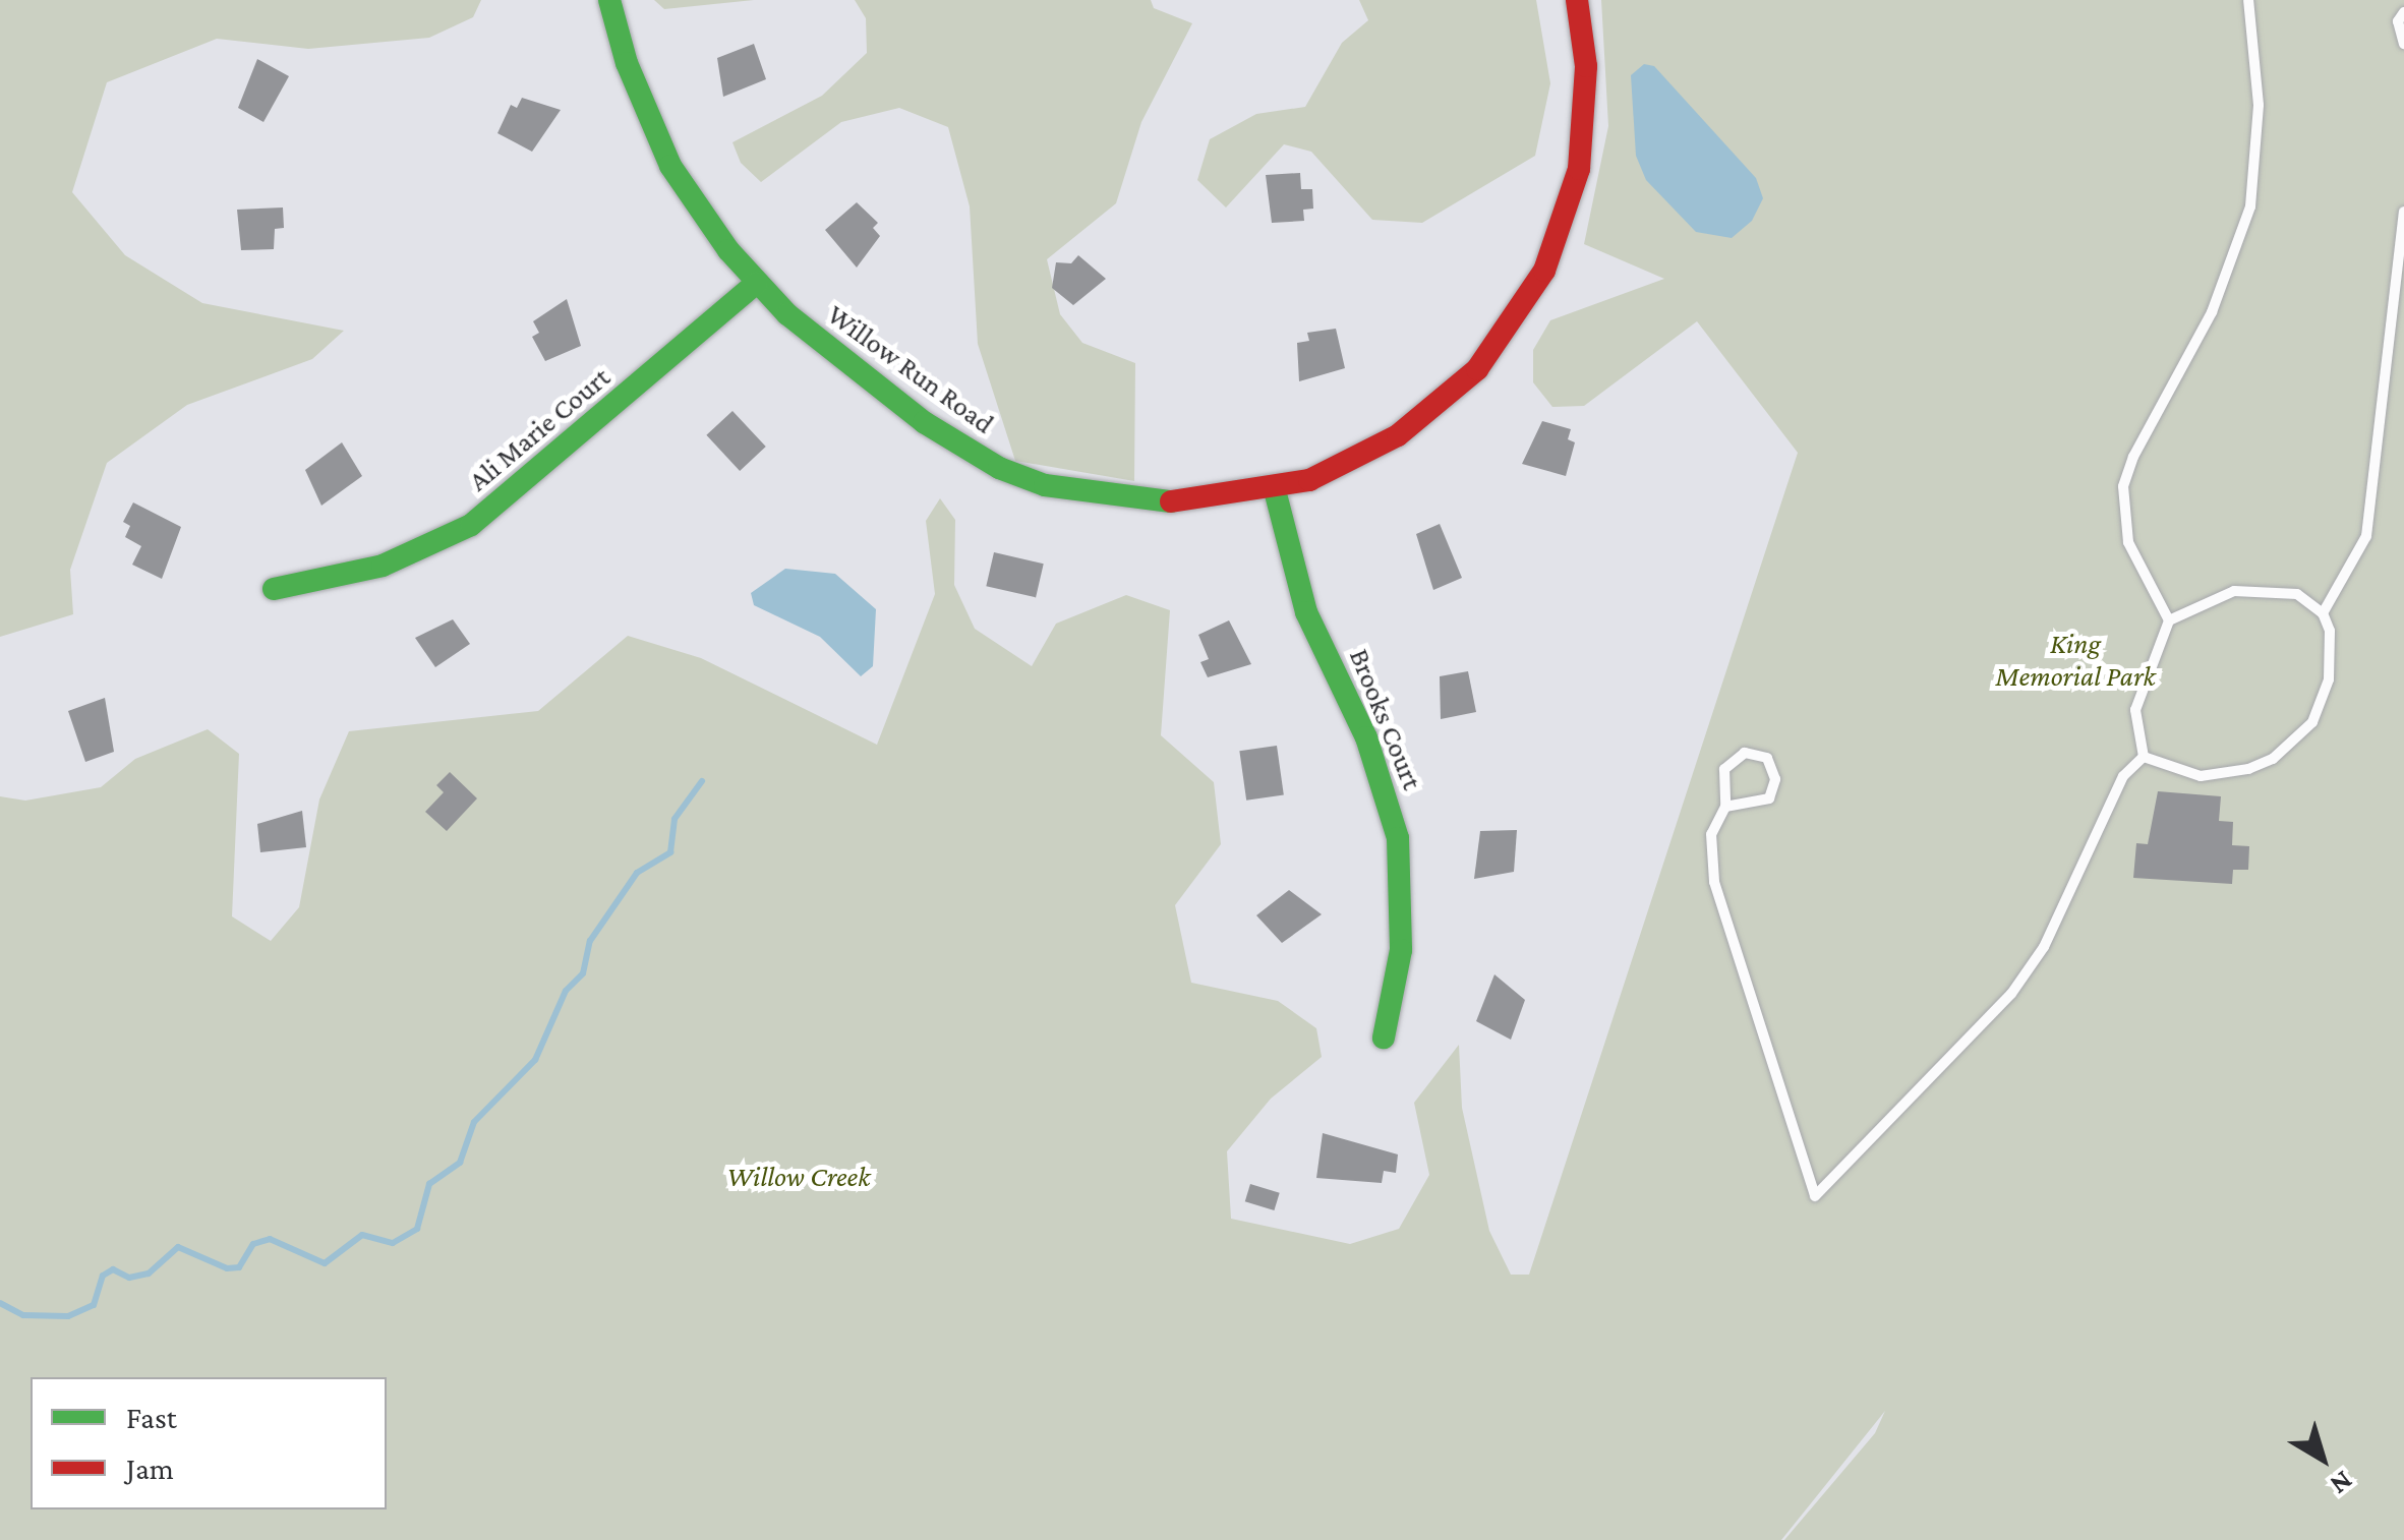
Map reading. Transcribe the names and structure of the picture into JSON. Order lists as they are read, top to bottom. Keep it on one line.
{"streets":{"street":["Willow Run Road","Ali Marie Court","Brooks Court"]},"crossings":[["Willow Run Road","Ali Marie Court"],["Willow Run Road","Brooks Court"]],"parks":["King Memorial Park","Willow Creek"],"legend":["Fast","Jam"],"north":"bottom right"}
